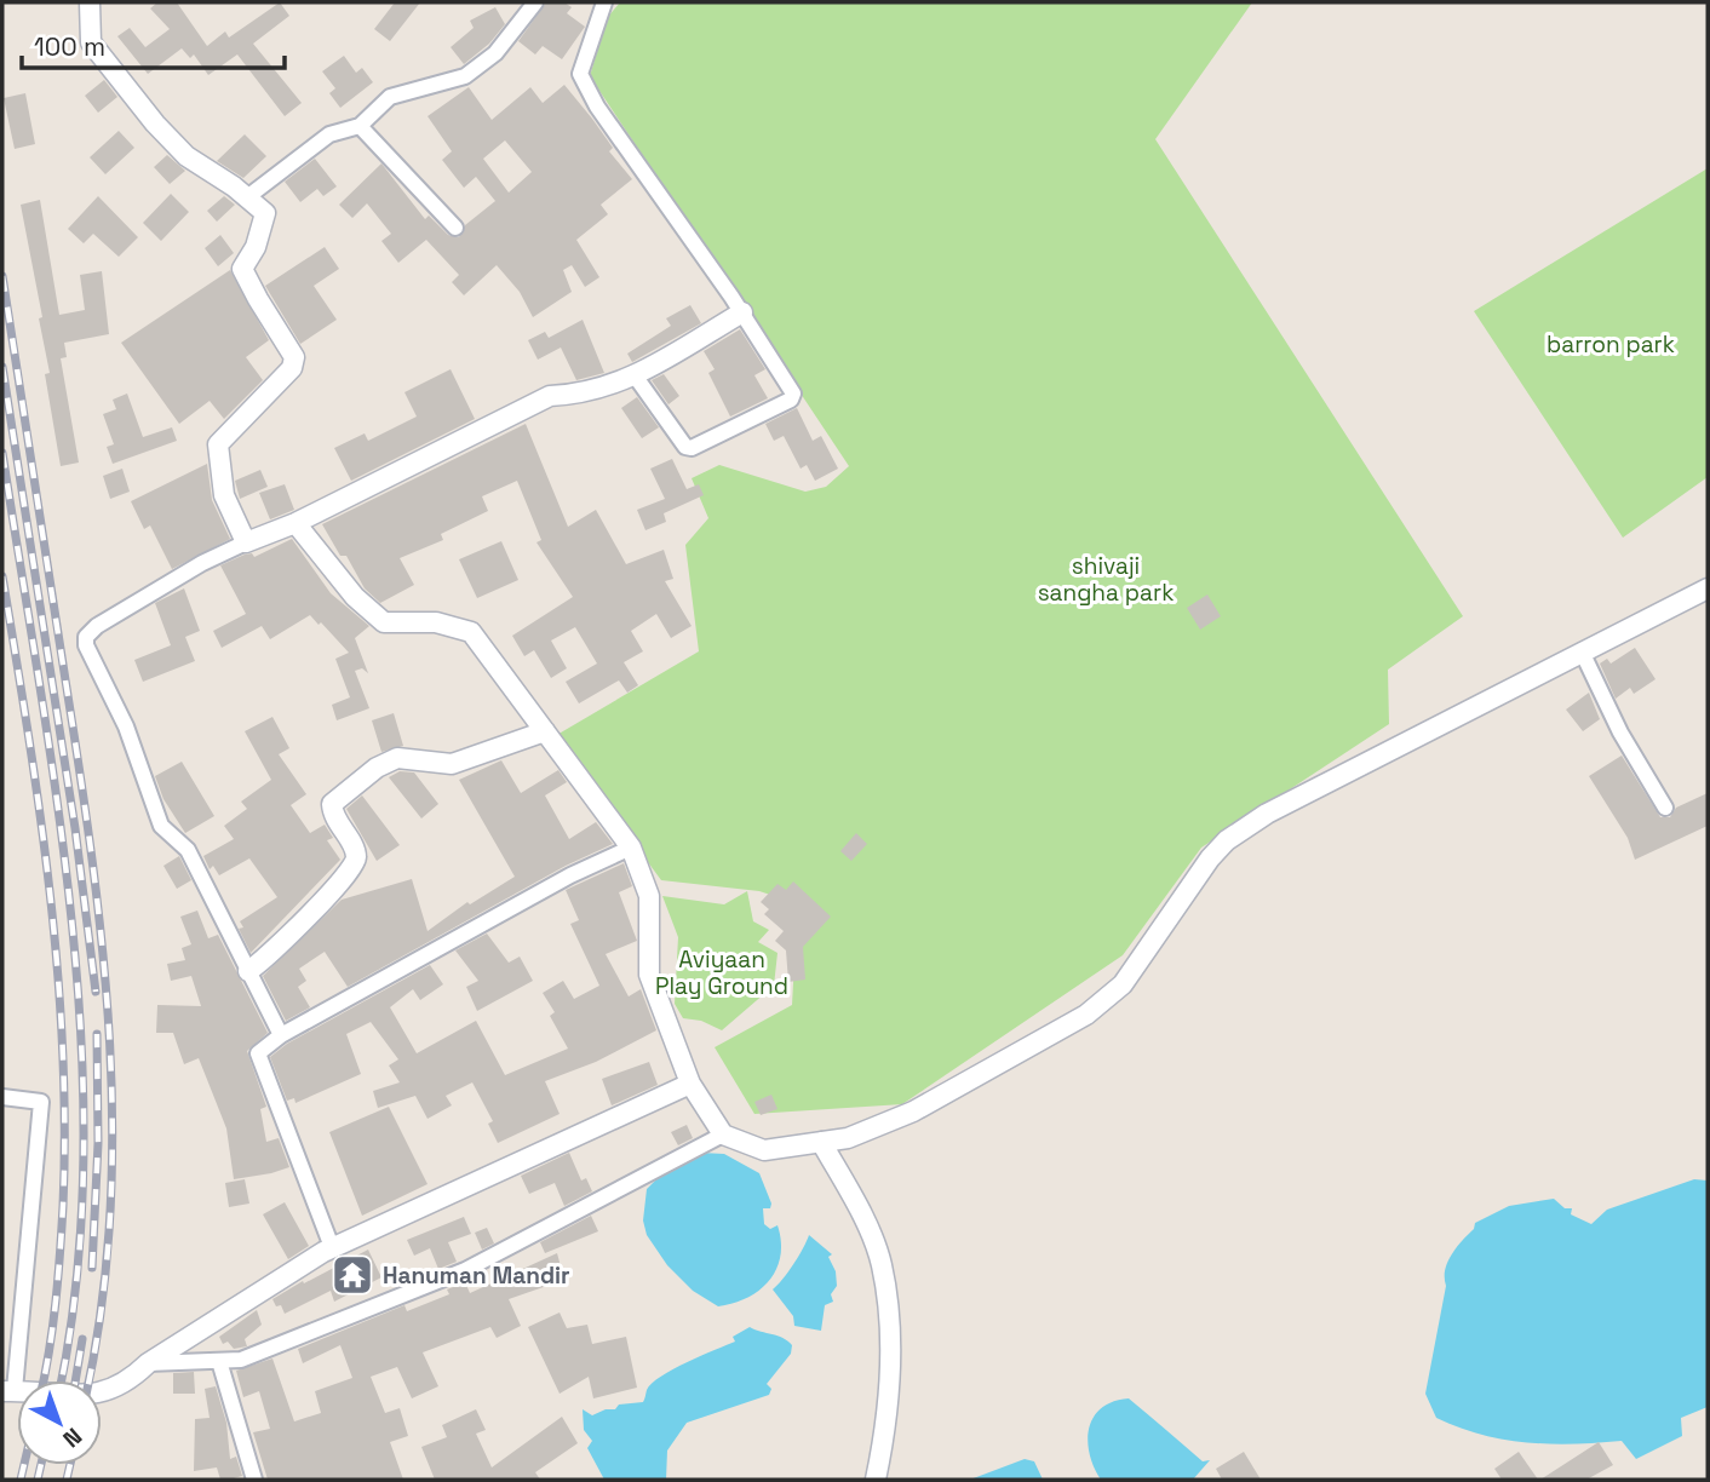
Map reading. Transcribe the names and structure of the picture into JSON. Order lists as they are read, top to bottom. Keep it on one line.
{"parks":["barron park","shivaji sangha park","Aviyaan Play Ground"],"places":{"temple":["Hanuman Mandir"]},"scale_bar":"100 m","north":"bottom right"}
